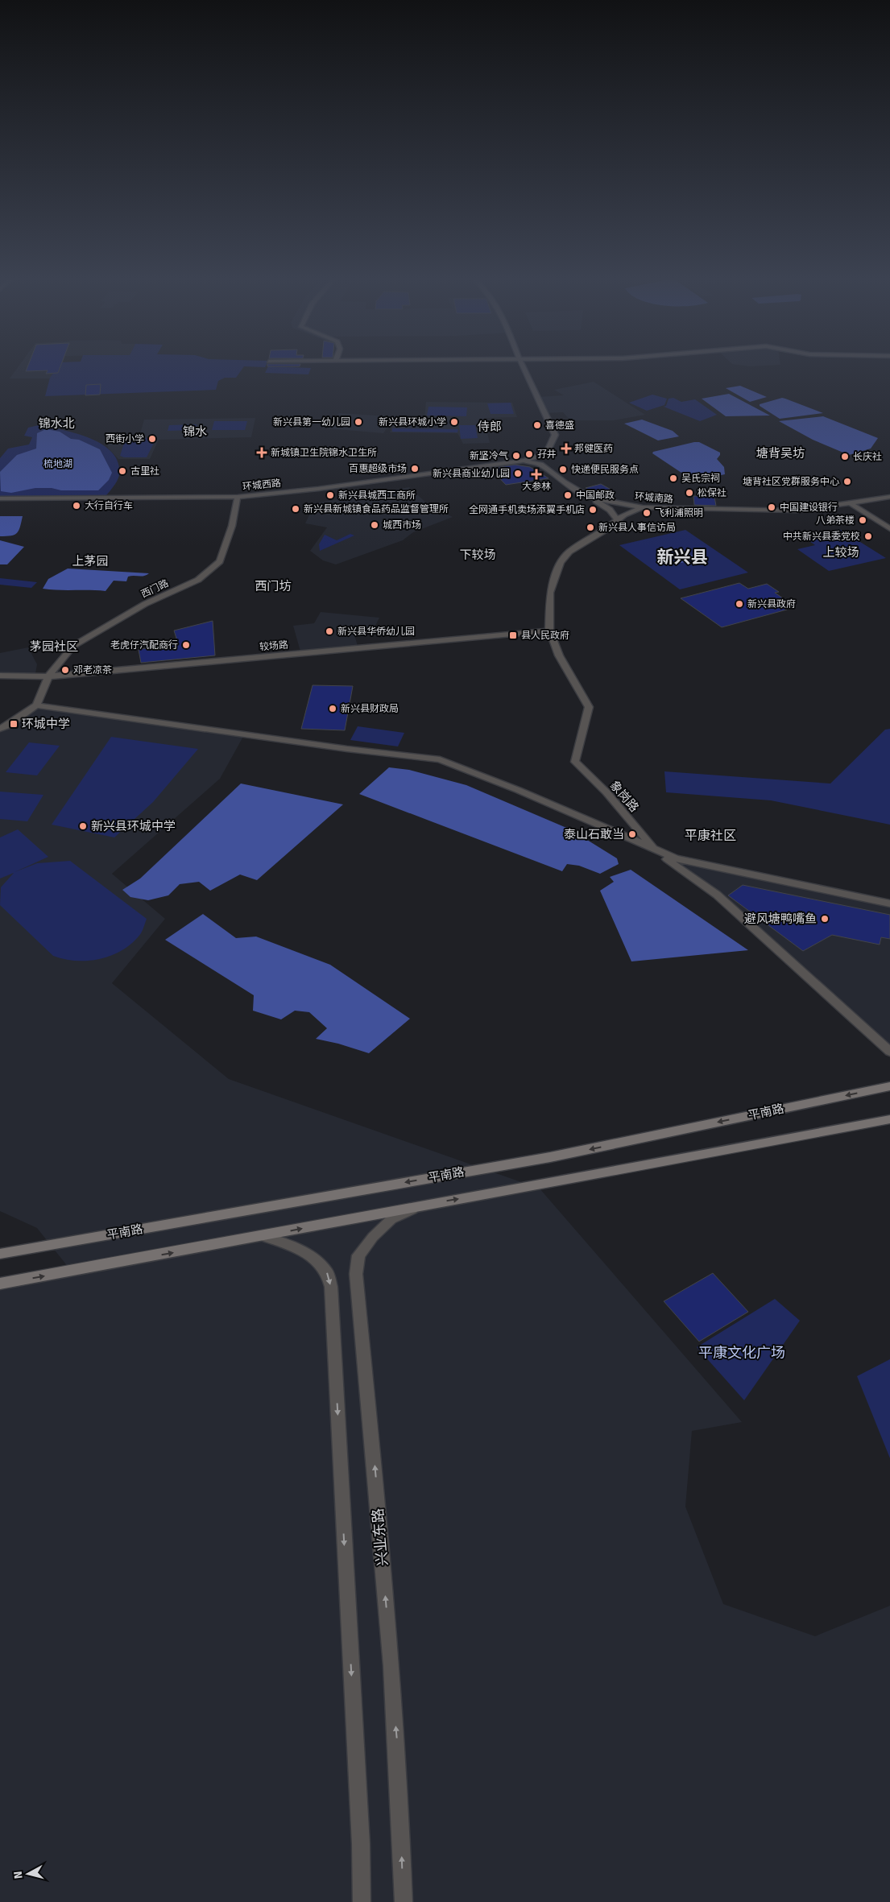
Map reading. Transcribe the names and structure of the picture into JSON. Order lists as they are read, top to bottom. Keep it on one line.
{"streets":{"main road":["平南路"],"street":["环城西路","环城南路","西门路","较场路","象岗路","兴业东路"]},"crossings":[["环城西路","环城南路"],["环城西路","西门路"],["环城南路","象岗路"],["西门路","较场路"],["较场路","象岗路"]],"districts":["锦水北","侍郎","锦水","塘背吴坊","上较场","下较场","新兴县","上茅园","西门坊","茅园社区","平康社区"],"parks":["梳地湖","平康文化广场"],"places":{"other":["新兴县第一幼儿园","新兴县环城小学","喜德盛","西街小学","孖井","新坚冷气","长庆社","百惠超级市场","快递便民服务点","古里社","新兴县商业幼儿园","吴氏宗祠","塘背社区党群服务中心","松保社","新兴县城西工商所","中国邮政","大行自行车","中国建设银行","新兴县新城镇食品药品监督管理所","全网通手机卖场添翼手机店","飞利浦照明","八弟茶楼","城西市场","新兴县人事信访局","中共新兴县委党校","新兴县政府","新兴县华侨幼儿园","老虎仔汽配商行","邓老凉茶","新兴县财政局","新兴县环城中学","泰山石敢当","避风塘鸭嘴鱼"],"health":["邦健医药","新城镇卫生院锦水卫生所","大参林"],"transit":["县人民政府","环城中学"]},"north":"left"}
